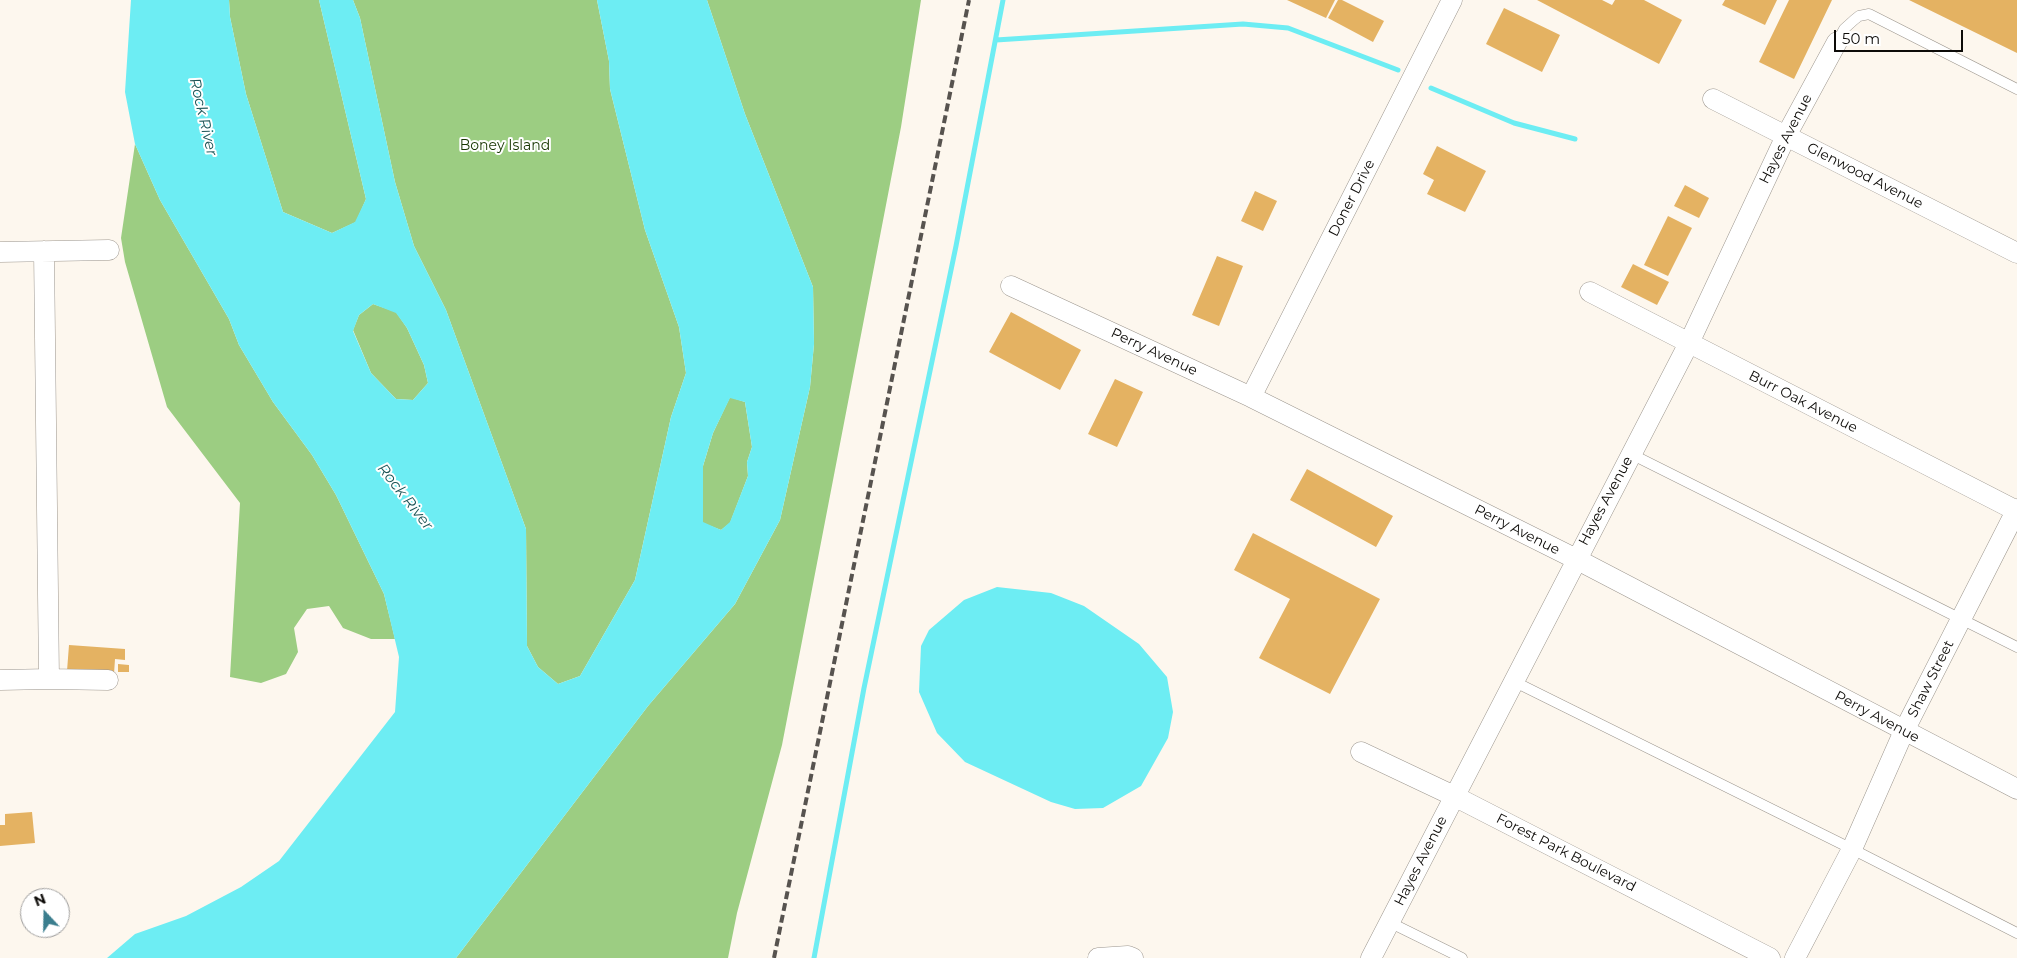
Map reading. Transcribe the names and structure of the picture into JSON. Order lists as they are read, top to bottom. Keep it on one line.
{"streets":{"street":["Hayes Avenue","Glenwood Avenue","Doner Drive","Perry Avenue","Burr Oak Avenue","Shaw Street","Forest Park Boulevard"]},"crossings":[["Hayes Avenue","Glenwood Avenue"],["Hayes Avenue","Perry Avenue"],["Hayes Avenue","Burr Oak Avenue"],["Hayes Avenue","Forest Park Boulevard"],["Doner Drive","Perry Avenue"],["Perry Avenue","Shaw Street"],["Burr Oak Avenue","Shaw Street"]],"water":["Rock River"],"parks":["Boney Island"],"scale_bar":"50 m","north":"top"}
